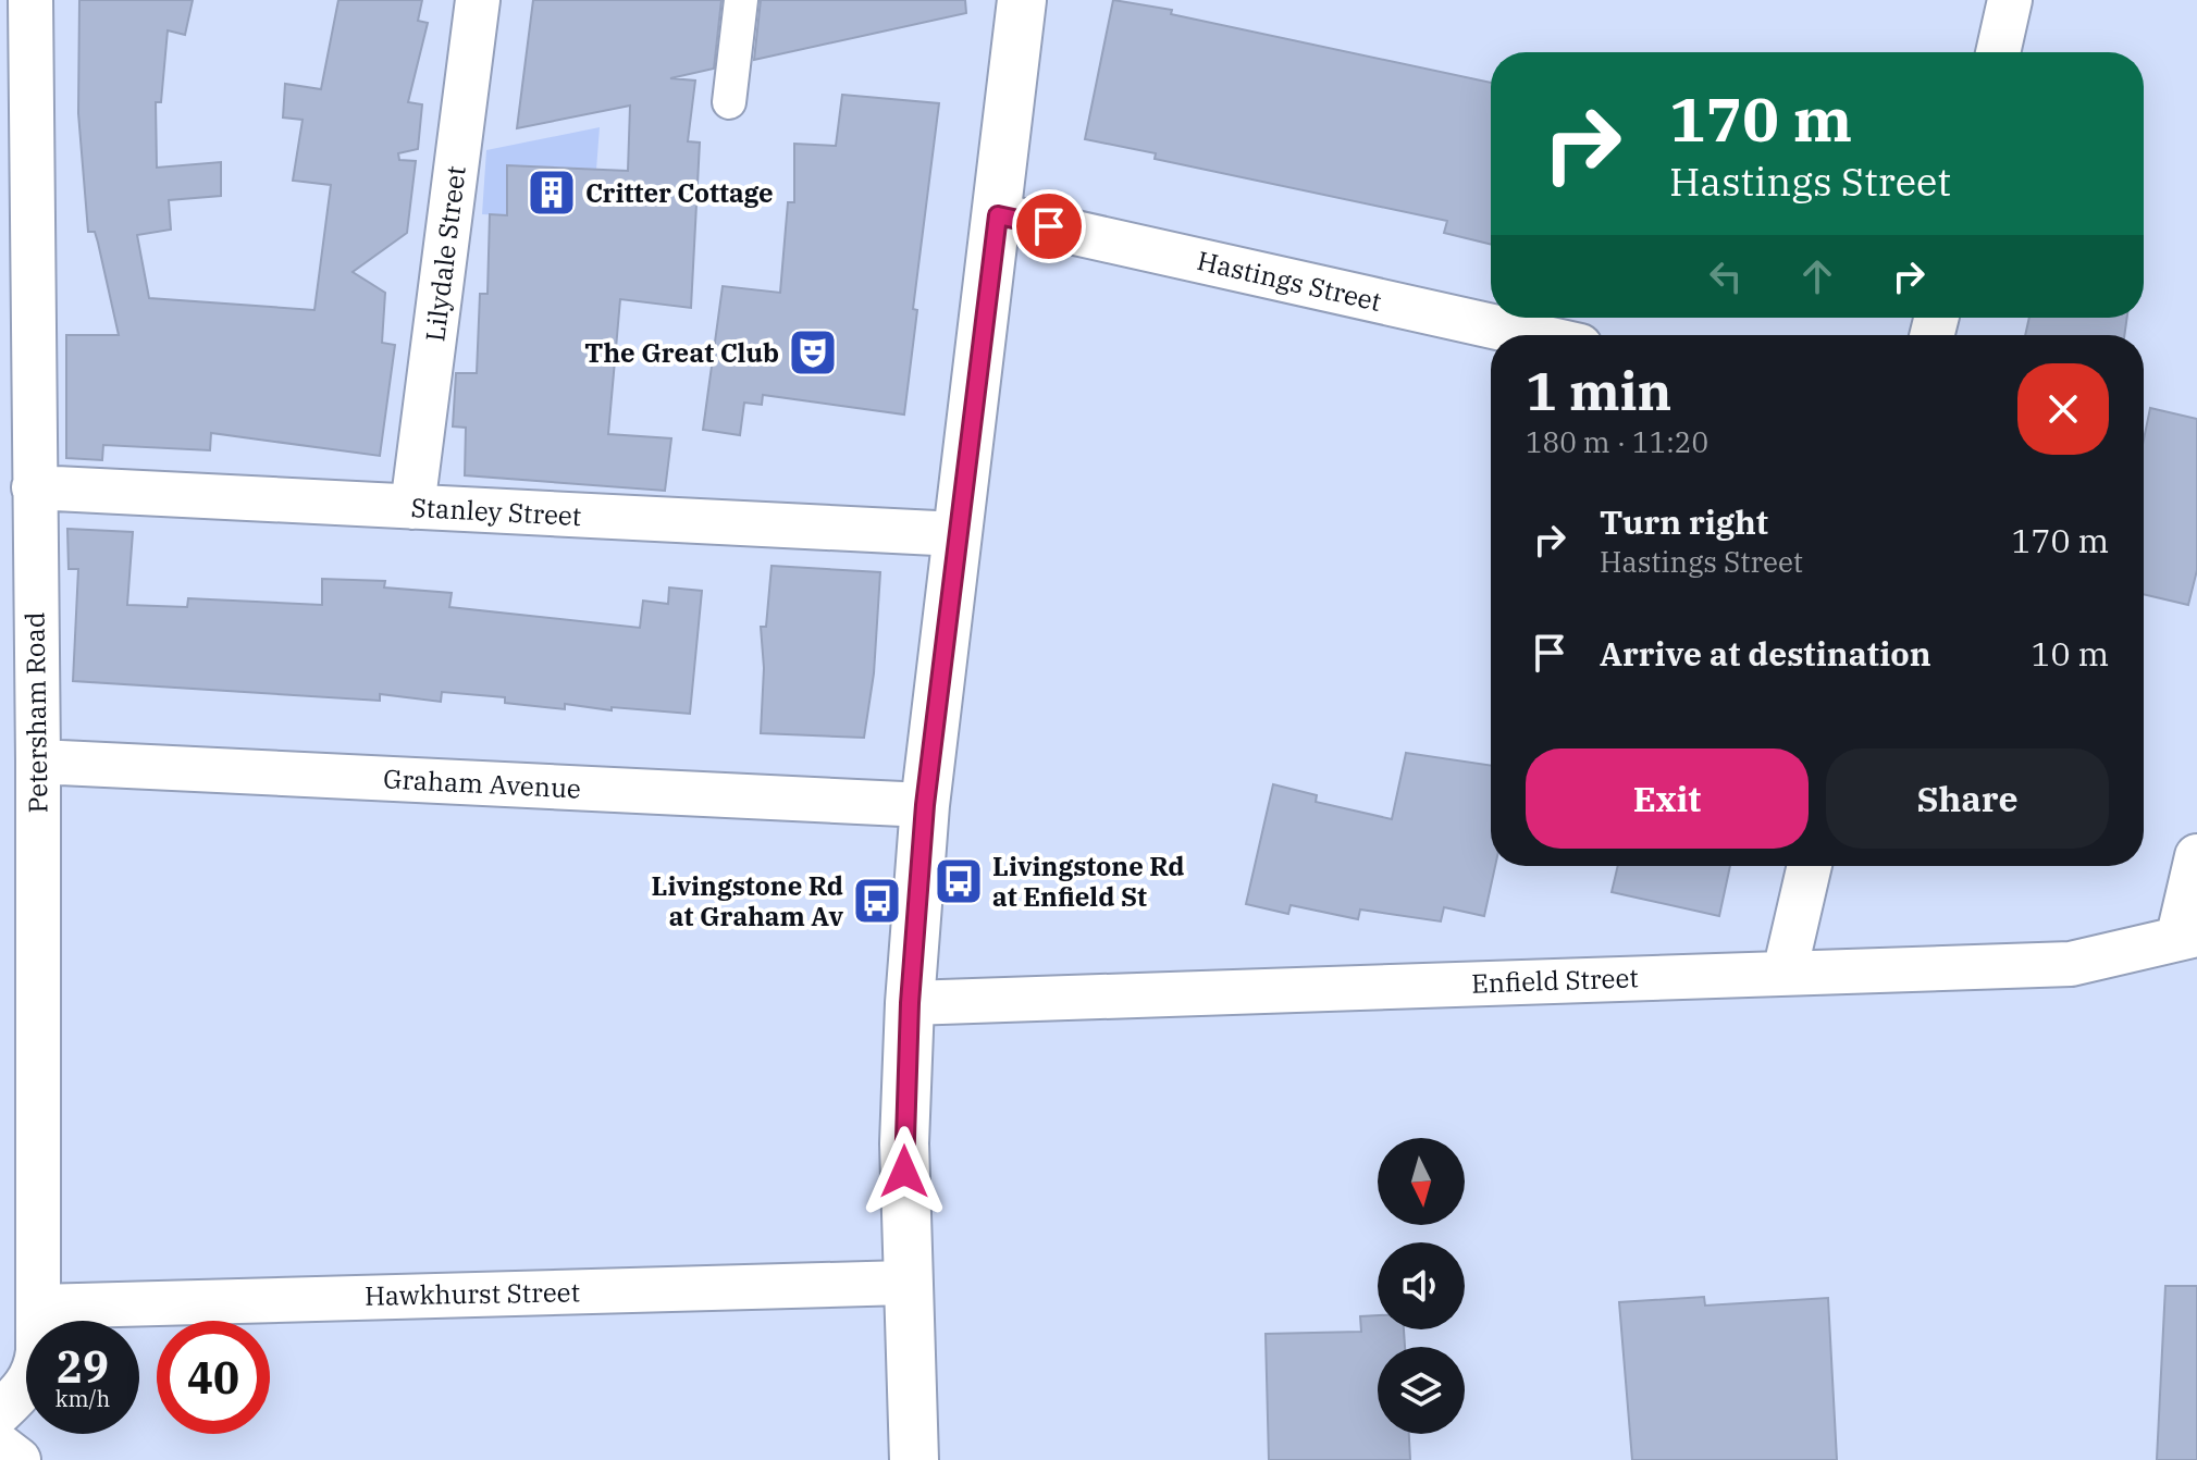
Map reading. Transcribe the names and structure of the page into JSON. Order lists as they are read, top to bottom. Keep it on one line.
{"streets":{"street":["Lilydale Street","Hastings Street","Stanley Street","Petersham Road","Graham Avenue","Enfield Street","Hawkhurst Street"]},"crossings":[["Lilydale Street","Stanley Street"],["Stanley Street","Petersham Road"],["Petersham Road","Graham Avenue"],["Petersham Road","Hawkhurst Street"]],"places":{"building":["Critter Cottage"],"theatre":["The Great Club"],"bus stop":["Livingstone Rd at Enfield St","Livingstone Rd at Graham Av"]},"north":"bottom","page":{"turn":["170 m","Hastings Street"],"heading":["1 min","180 m · 11:20"],"list":[{"name":"Turn right","note":"Hastings Street","value":"170 m"},{"name":"Arrive at destination","value":"10 m"}],"buttons":["Exit","Share"],"speed":"29 km/h","limit":"40"}}
